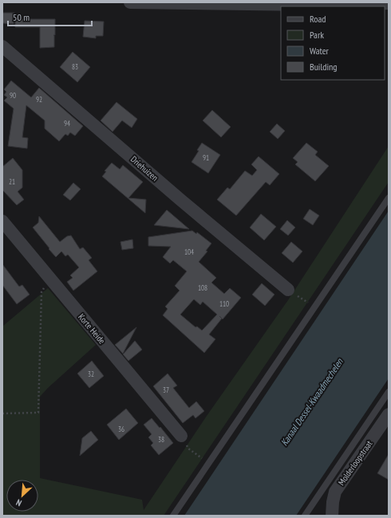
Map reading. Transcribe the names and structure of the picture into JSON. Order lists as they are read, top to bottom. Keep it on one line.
{"streets":{"street":["Driehuizen","Korte Heide","Molderloopstraat"]},"water":["Kanaal Dessel-Kwaadmechelen"],"house_numbers":["83","90","92","94","91","21","104","108","110","32","37","36","38"],"legend":["Road","Park","Water","Building"],"scale_bar":"50 m","north":"bottom left"}
